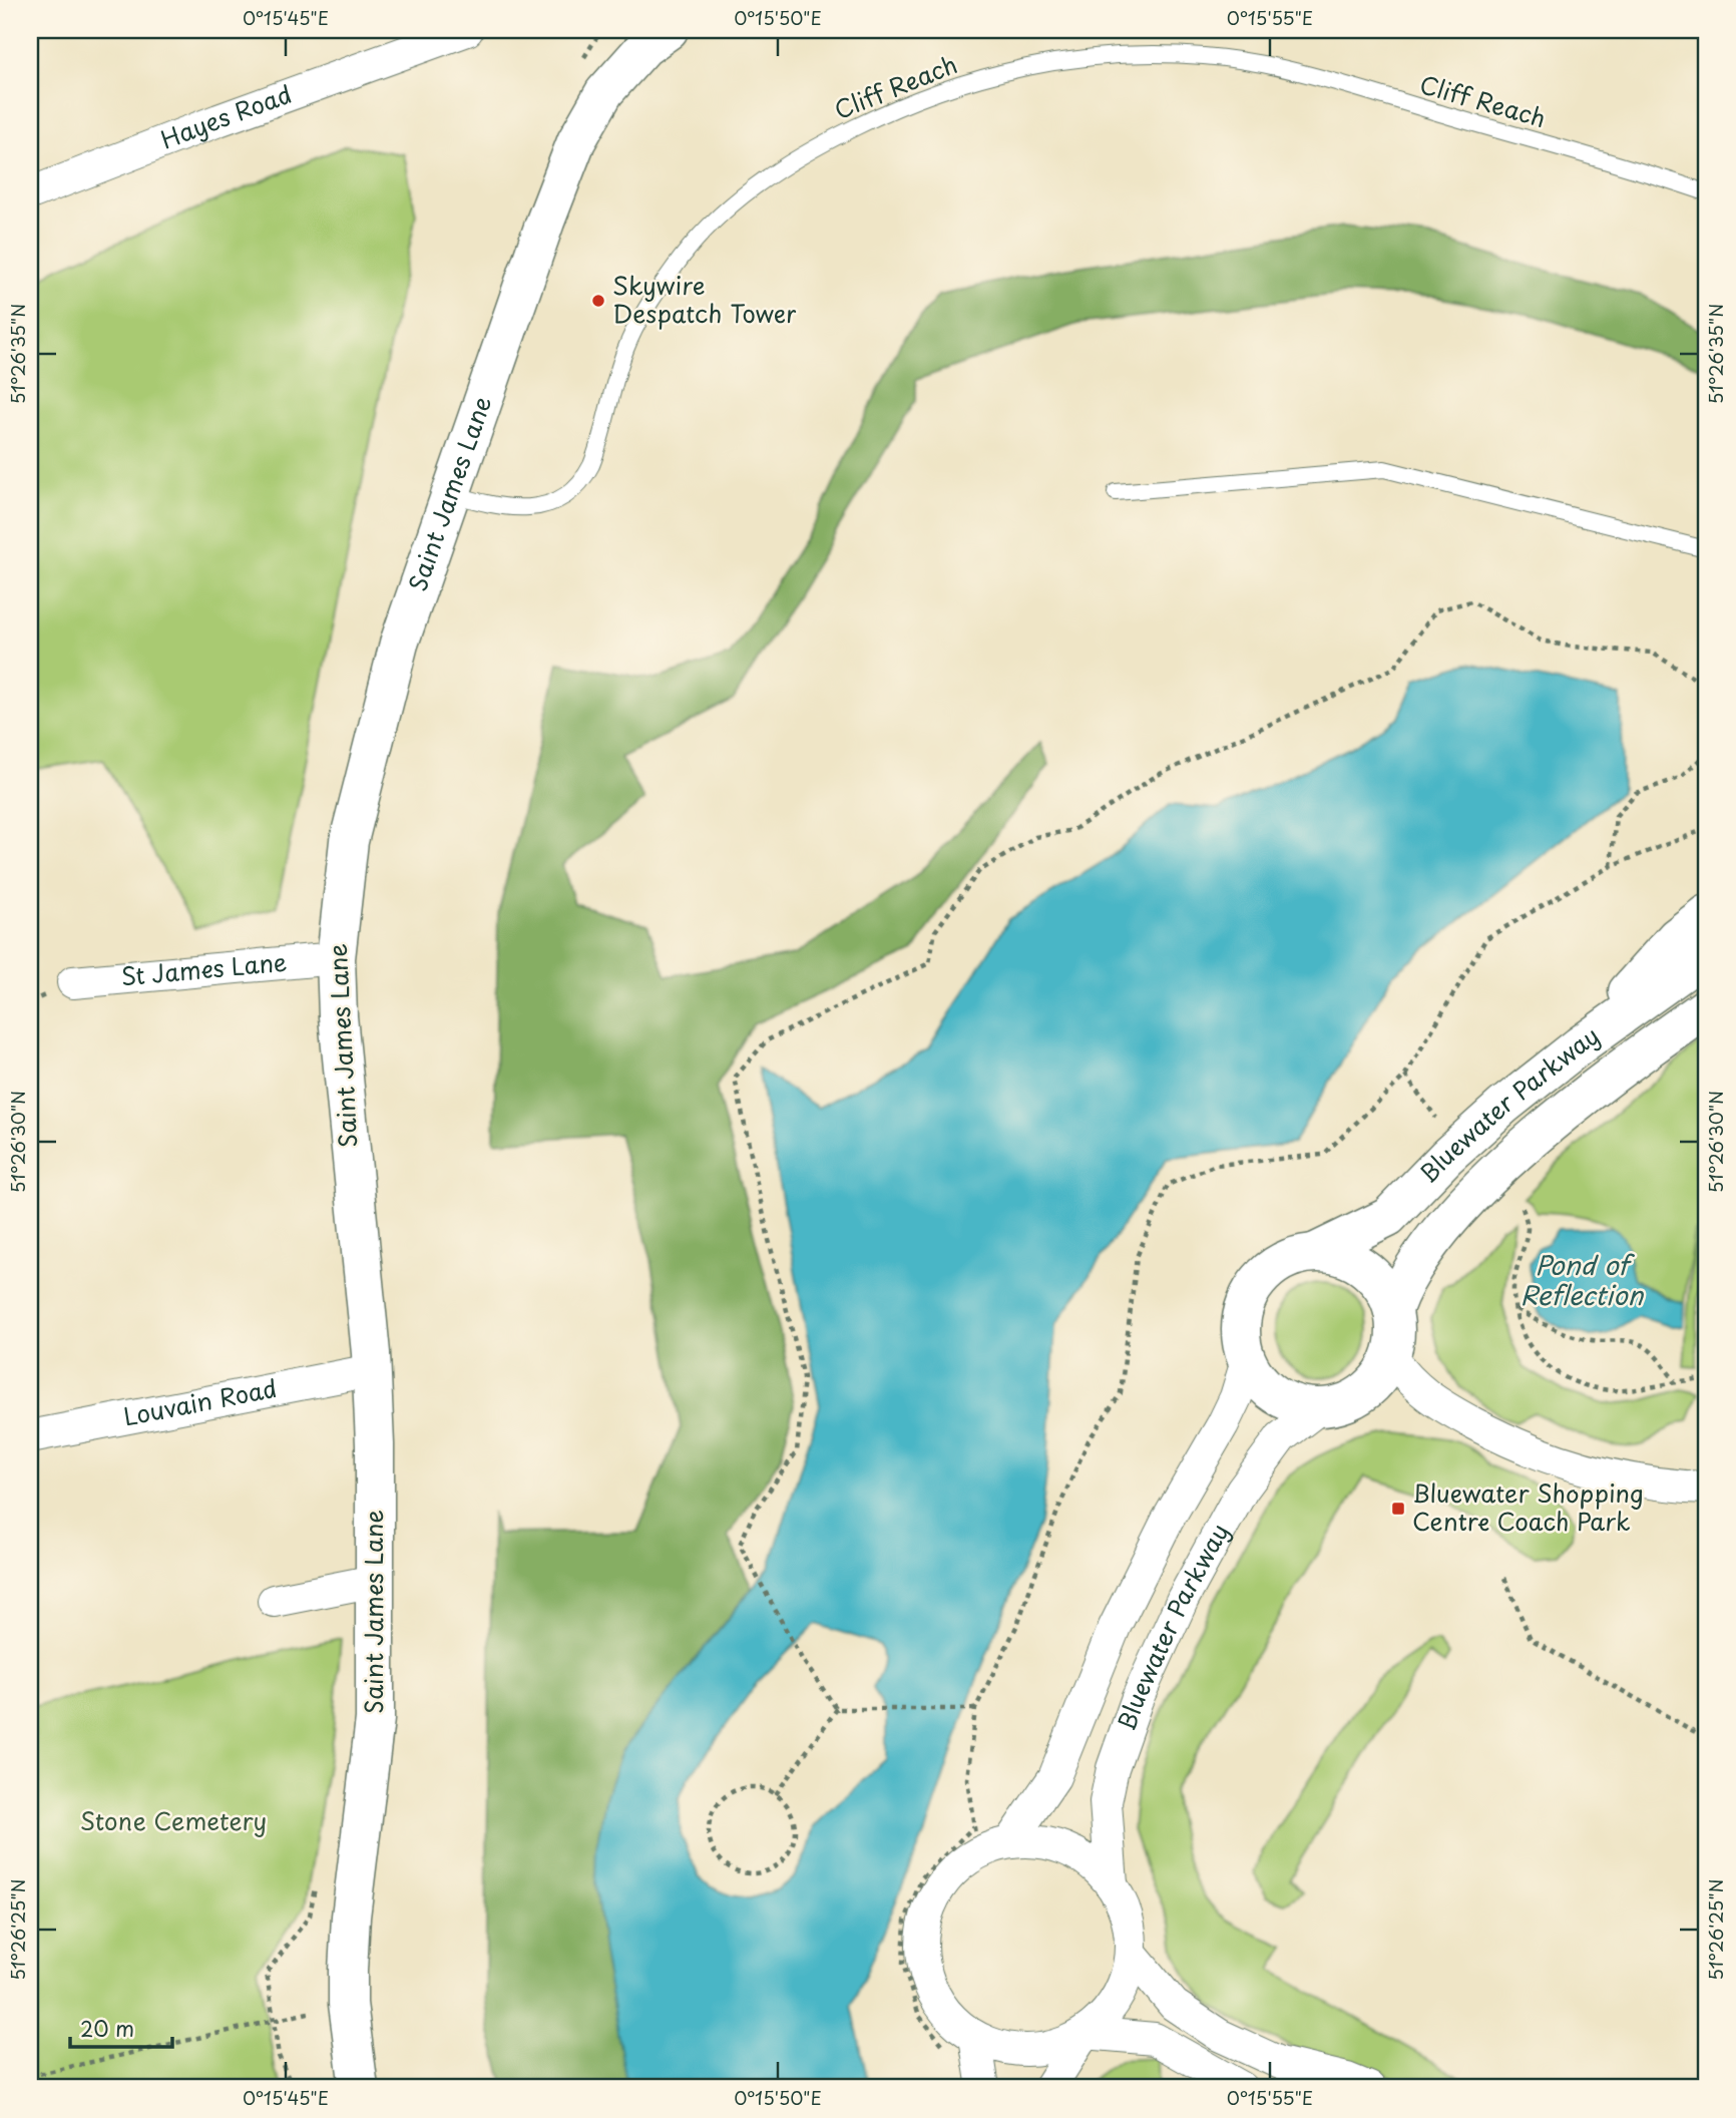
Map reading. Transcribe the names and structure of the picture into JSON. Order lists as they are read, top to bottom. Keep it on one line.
{"streets":{"street":["Hayes Road","Saint James Lane","St James Lane","Bluewater Parkway","Louvain Road"],"lane":["Cliff Reach"]},"crossings":[["Cliff Reach","Saint James Lane"],["Saint James Lane","St James Lane"],["Saint James Lane","Louvain Road"]],"water":["Pond of Reflection"],"parks":["Stone Cemetery"],"places":{"other":["Skywire Despatch Tower"],"transit":["Bluewater Shopping Centre Coach Park"]},"scale_bar":"20 m","coordinates":["0°15'45\"E","0°15'50\"E","0°15'55\"E","51°26'35\"N","51°26'30\"N","51°26'25\"N"]}
